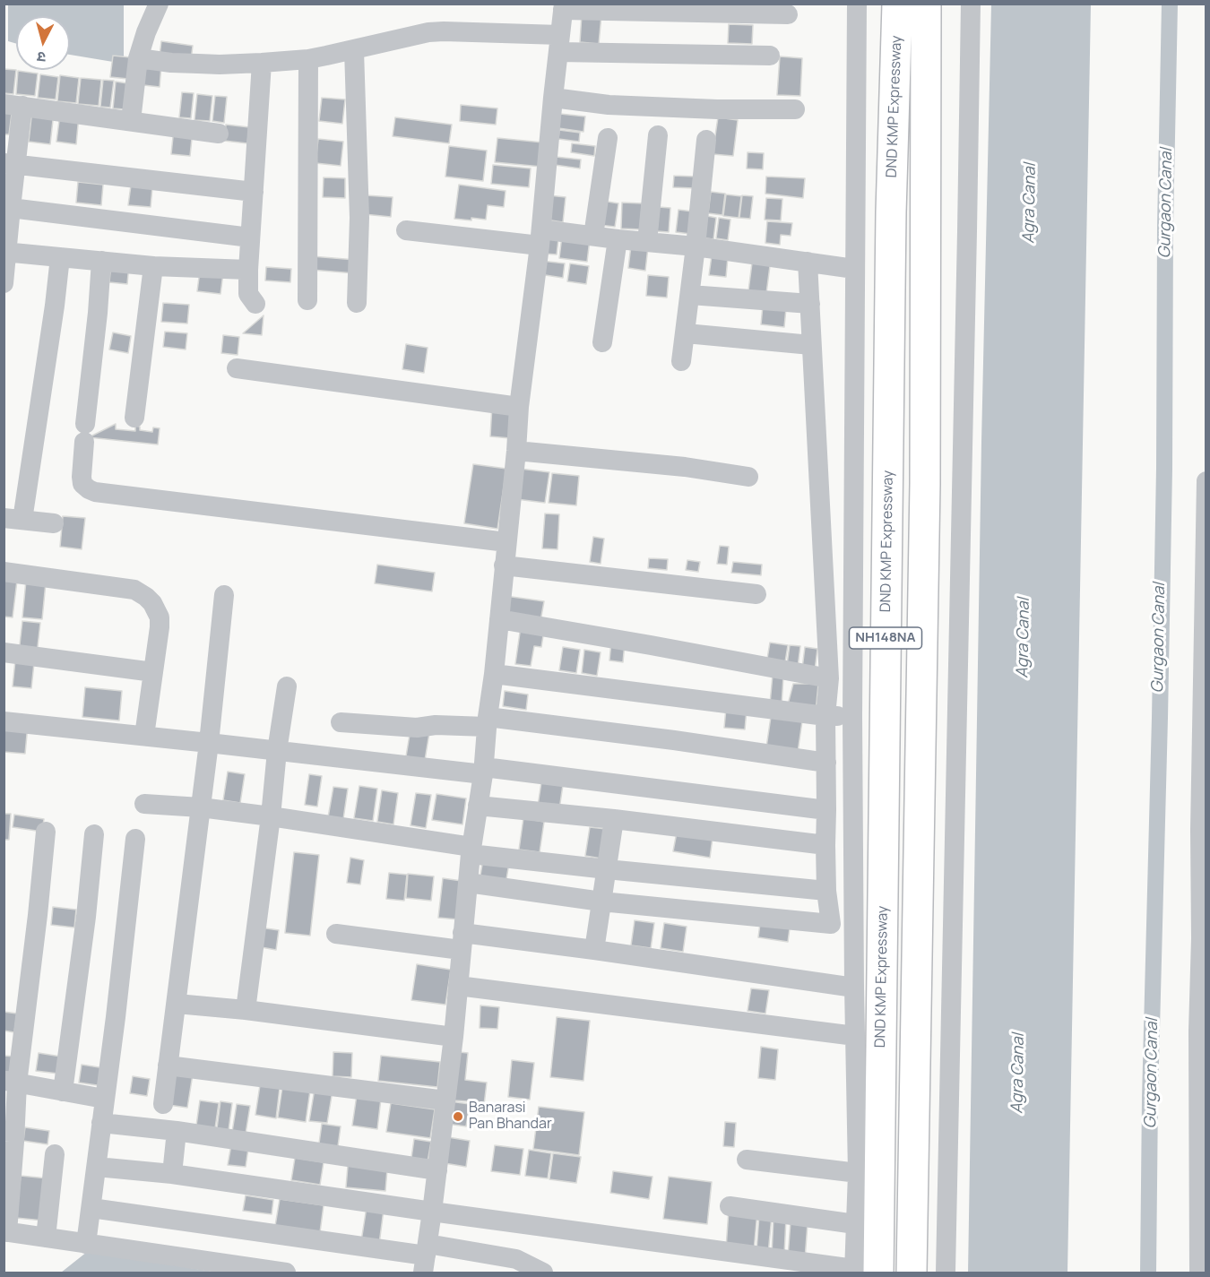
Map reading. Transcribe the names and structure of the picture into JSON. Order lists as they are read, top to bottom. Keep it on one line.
{"streets":{"highway":["DND KMP Expressway","NH148NA"]},"water":["Agra Canal","Gurgaon Canal"],"places":["Banarasi Pan Bhandar"],"north":"bottom"}
